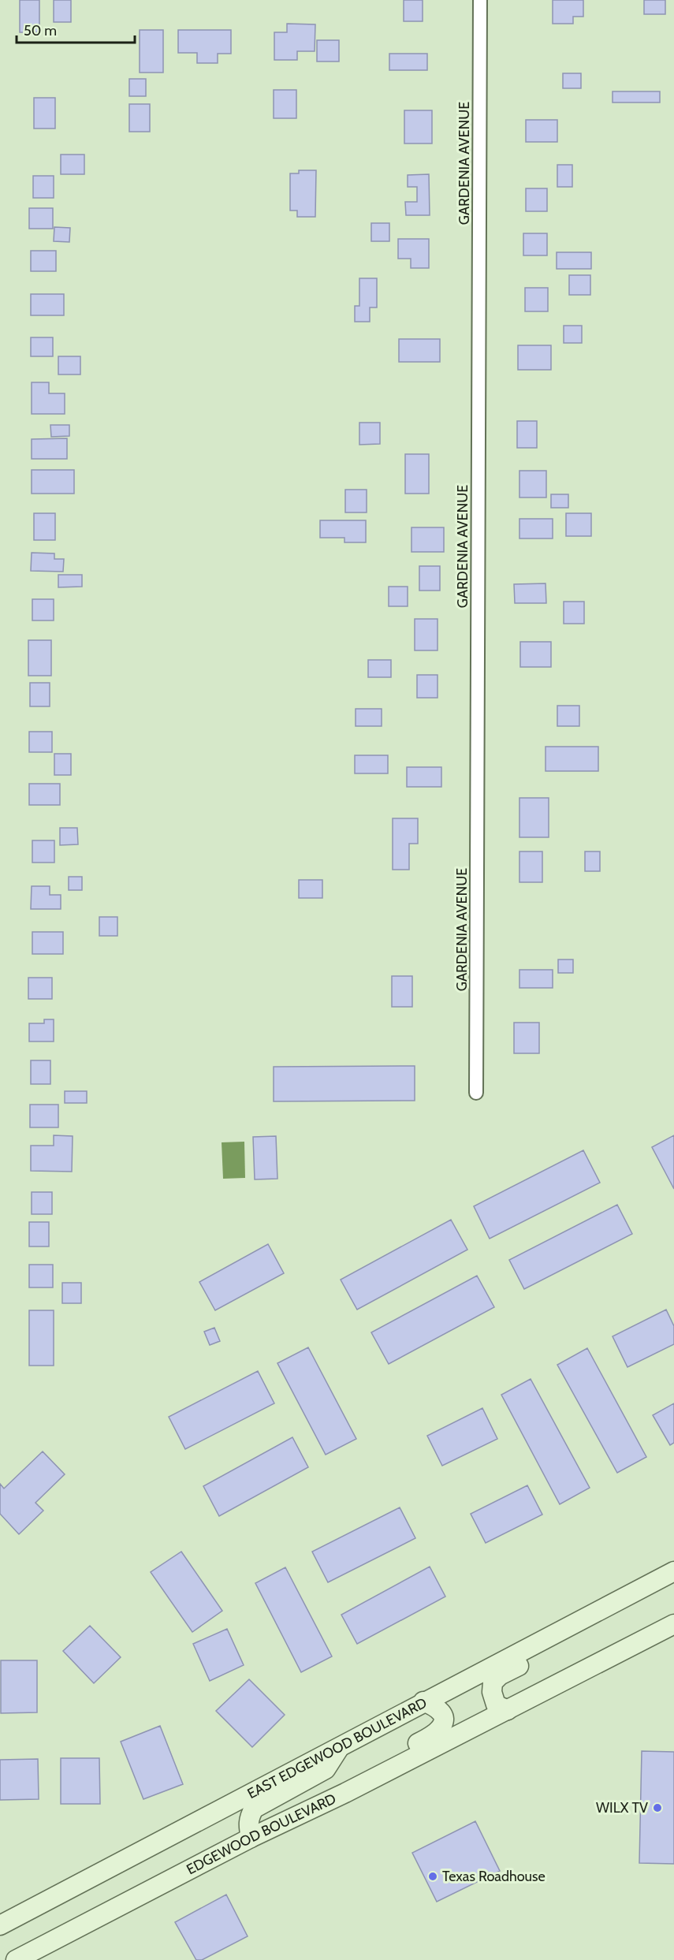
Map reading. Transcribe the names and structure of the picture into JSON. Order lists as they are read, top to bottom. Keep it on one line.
{"streets":{"street":["GARDENIA AVENUE","EAST EDGEWOOD BOULEVARD","EDGEWOOD BOULEVARD"]},"places":["WILX TV","Texas Roadhouse"],"scale_bar":"50 m"}
